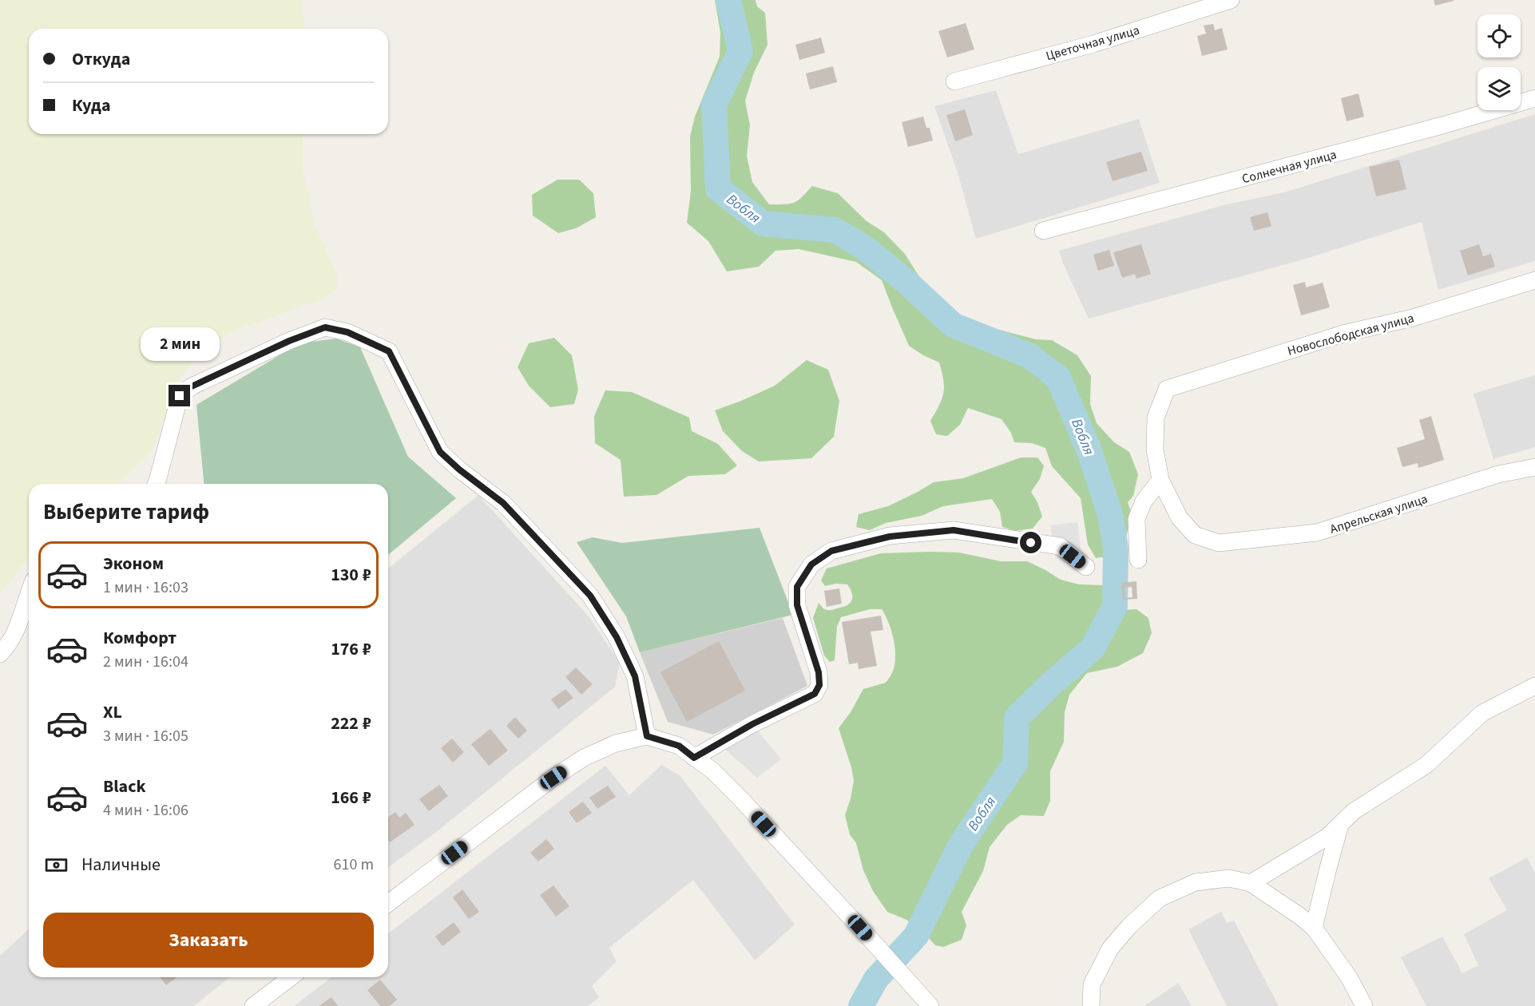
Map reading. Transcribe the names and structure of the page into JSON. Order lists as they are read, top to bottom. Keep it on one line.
{"streets":{"street":["Цветочная улица","Солнечная улица","Новослободская улица","Апрельская улица"]},"crossings":[["Новослободская улица","Апрельская улица"]],"water":["Вобля"],"page":{"banner":["Откуда","Куда"],"bubble":"2 мин","heading":"Выберите тариф","list":[{"name":"Эконом","note":"1 мин · 16:03","value":"130 ₽"},{"name":"Комфорт","note":"2 мин · 16:04","value":"176 ₽"},{"name":"XL","note":"3 мин · 16:05","value":"222 ₽"},{"name":"Black","note":"4 мин · 16:06","value":"166 ₽"}],"pay":["Наличные","610 m"],"buttons":"Заказать"}}
